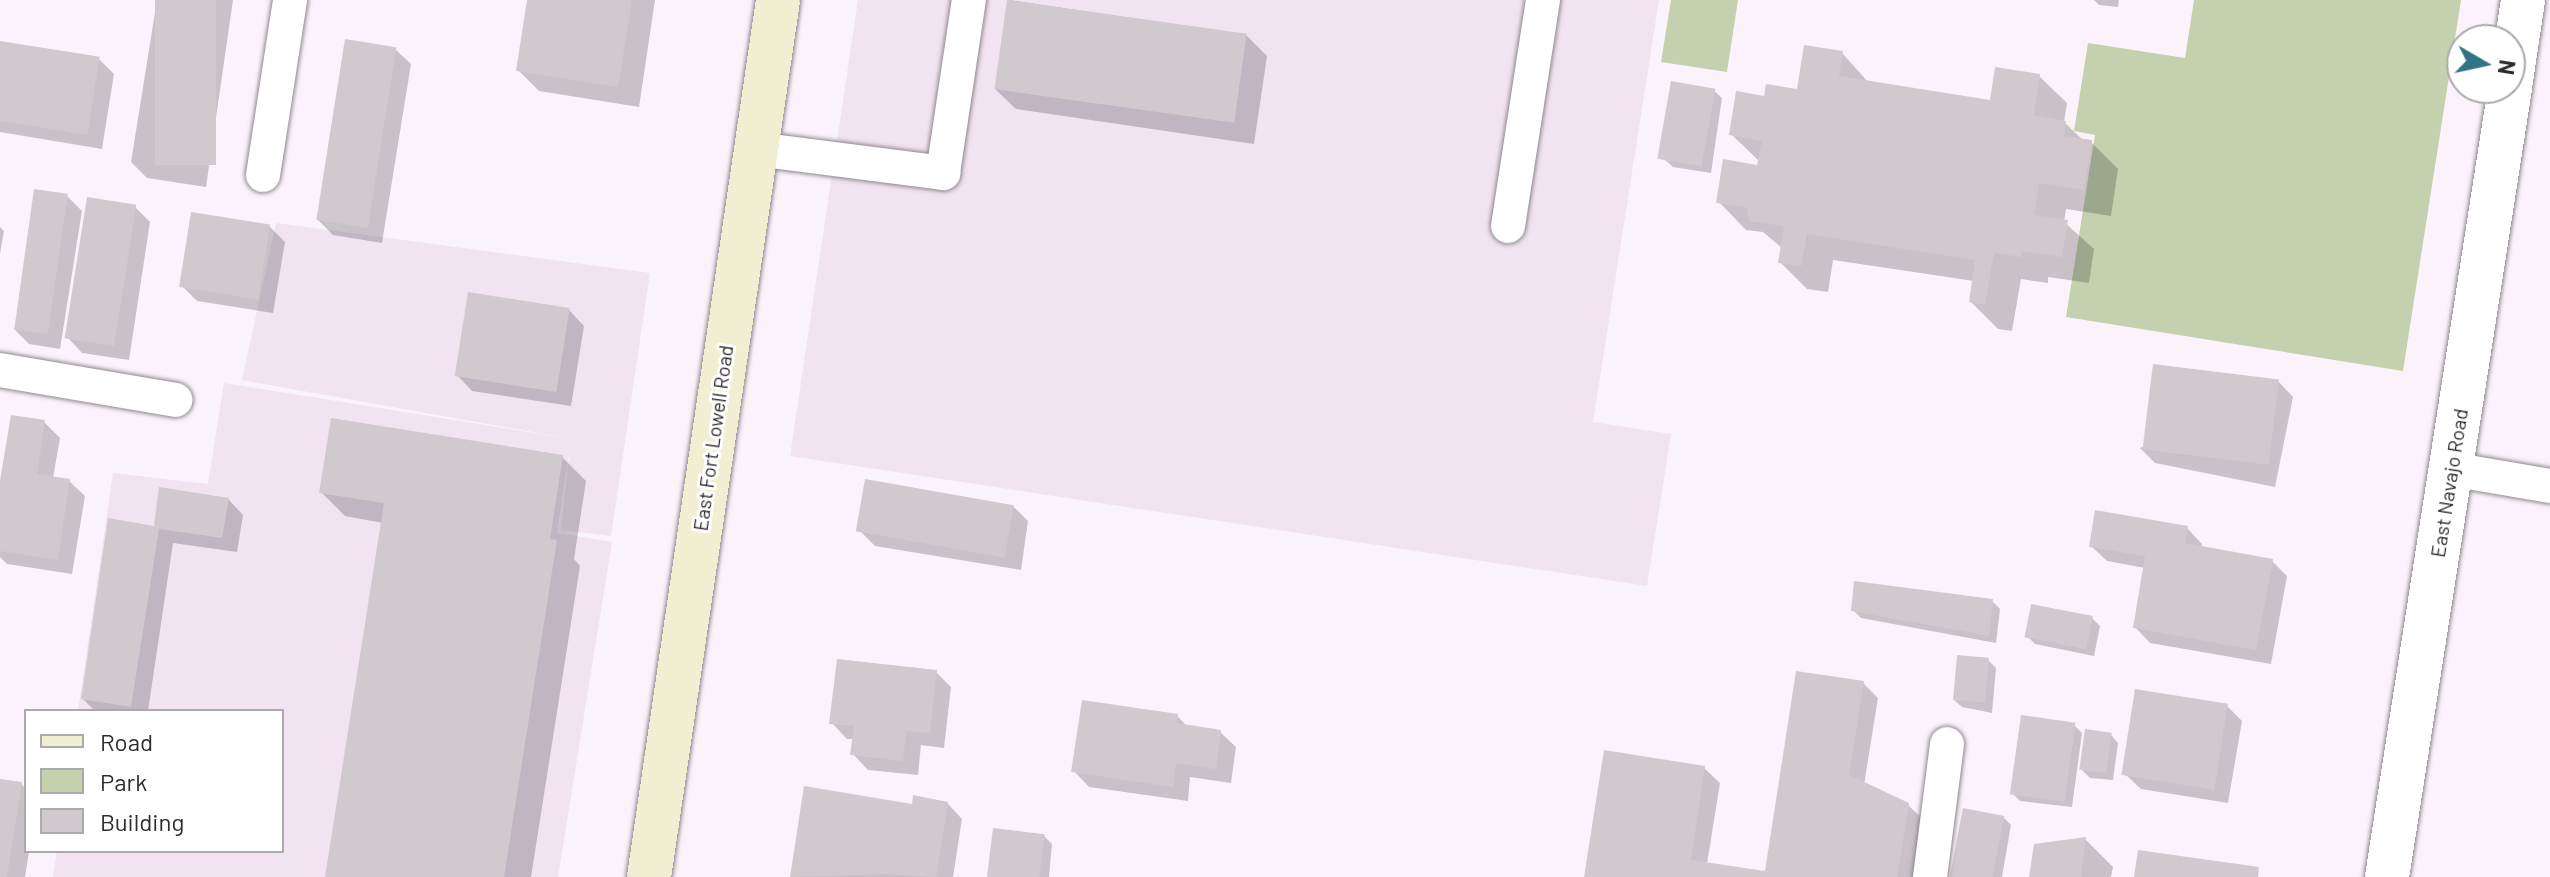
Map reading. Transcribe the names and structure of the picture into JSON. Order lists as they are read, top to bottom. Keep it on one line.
{"streets":{"main road":["East Fort Lowell Road"],"street":["East Navajo Road"]},"legend":["Road","Park","Building"],"north":"right"}
